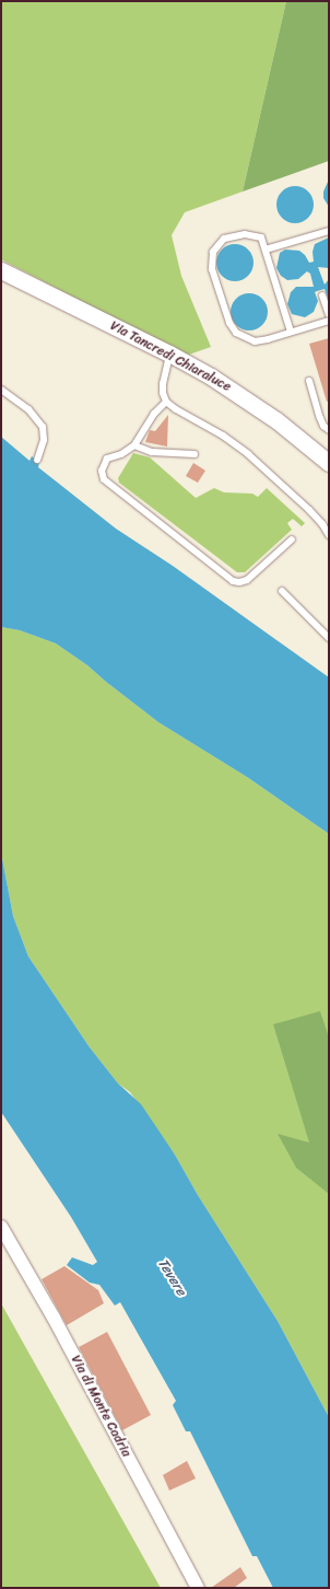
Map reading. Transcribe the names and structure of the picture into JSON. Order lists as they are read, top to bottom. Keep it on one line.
{"streets":{"street":["Via Tancredi Chiaraluce","Via di Monte Cadria"]},"water":["Tevere"]}
